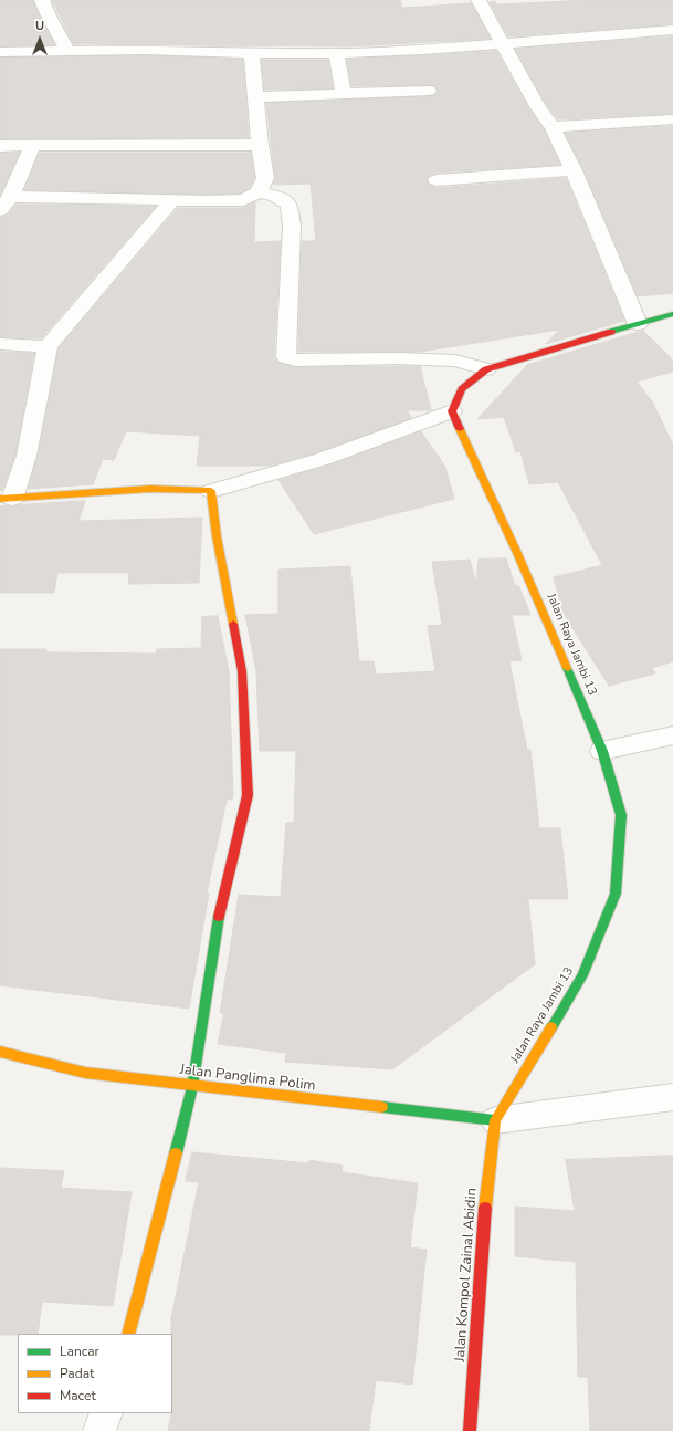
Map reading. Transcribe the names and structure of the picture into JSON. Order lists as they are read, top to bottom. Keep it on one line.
{"streets":{"street":["Jalan Raya Jambi 13","Jalan Panglima Polim","Jalan Kompol Zainal Abidin"]},"crossings":[["Jalan Raya Jambi 13","Jalan Panglima Polim"],["Jalan Raya Jambi 13","Jalan Kompol Zainal Abidin"],["Jalan Panglima Polim","Jalan Kompol Zainal Abidin"]],"legend":["Lancar","Padat","Macet"],"north":"top"}
